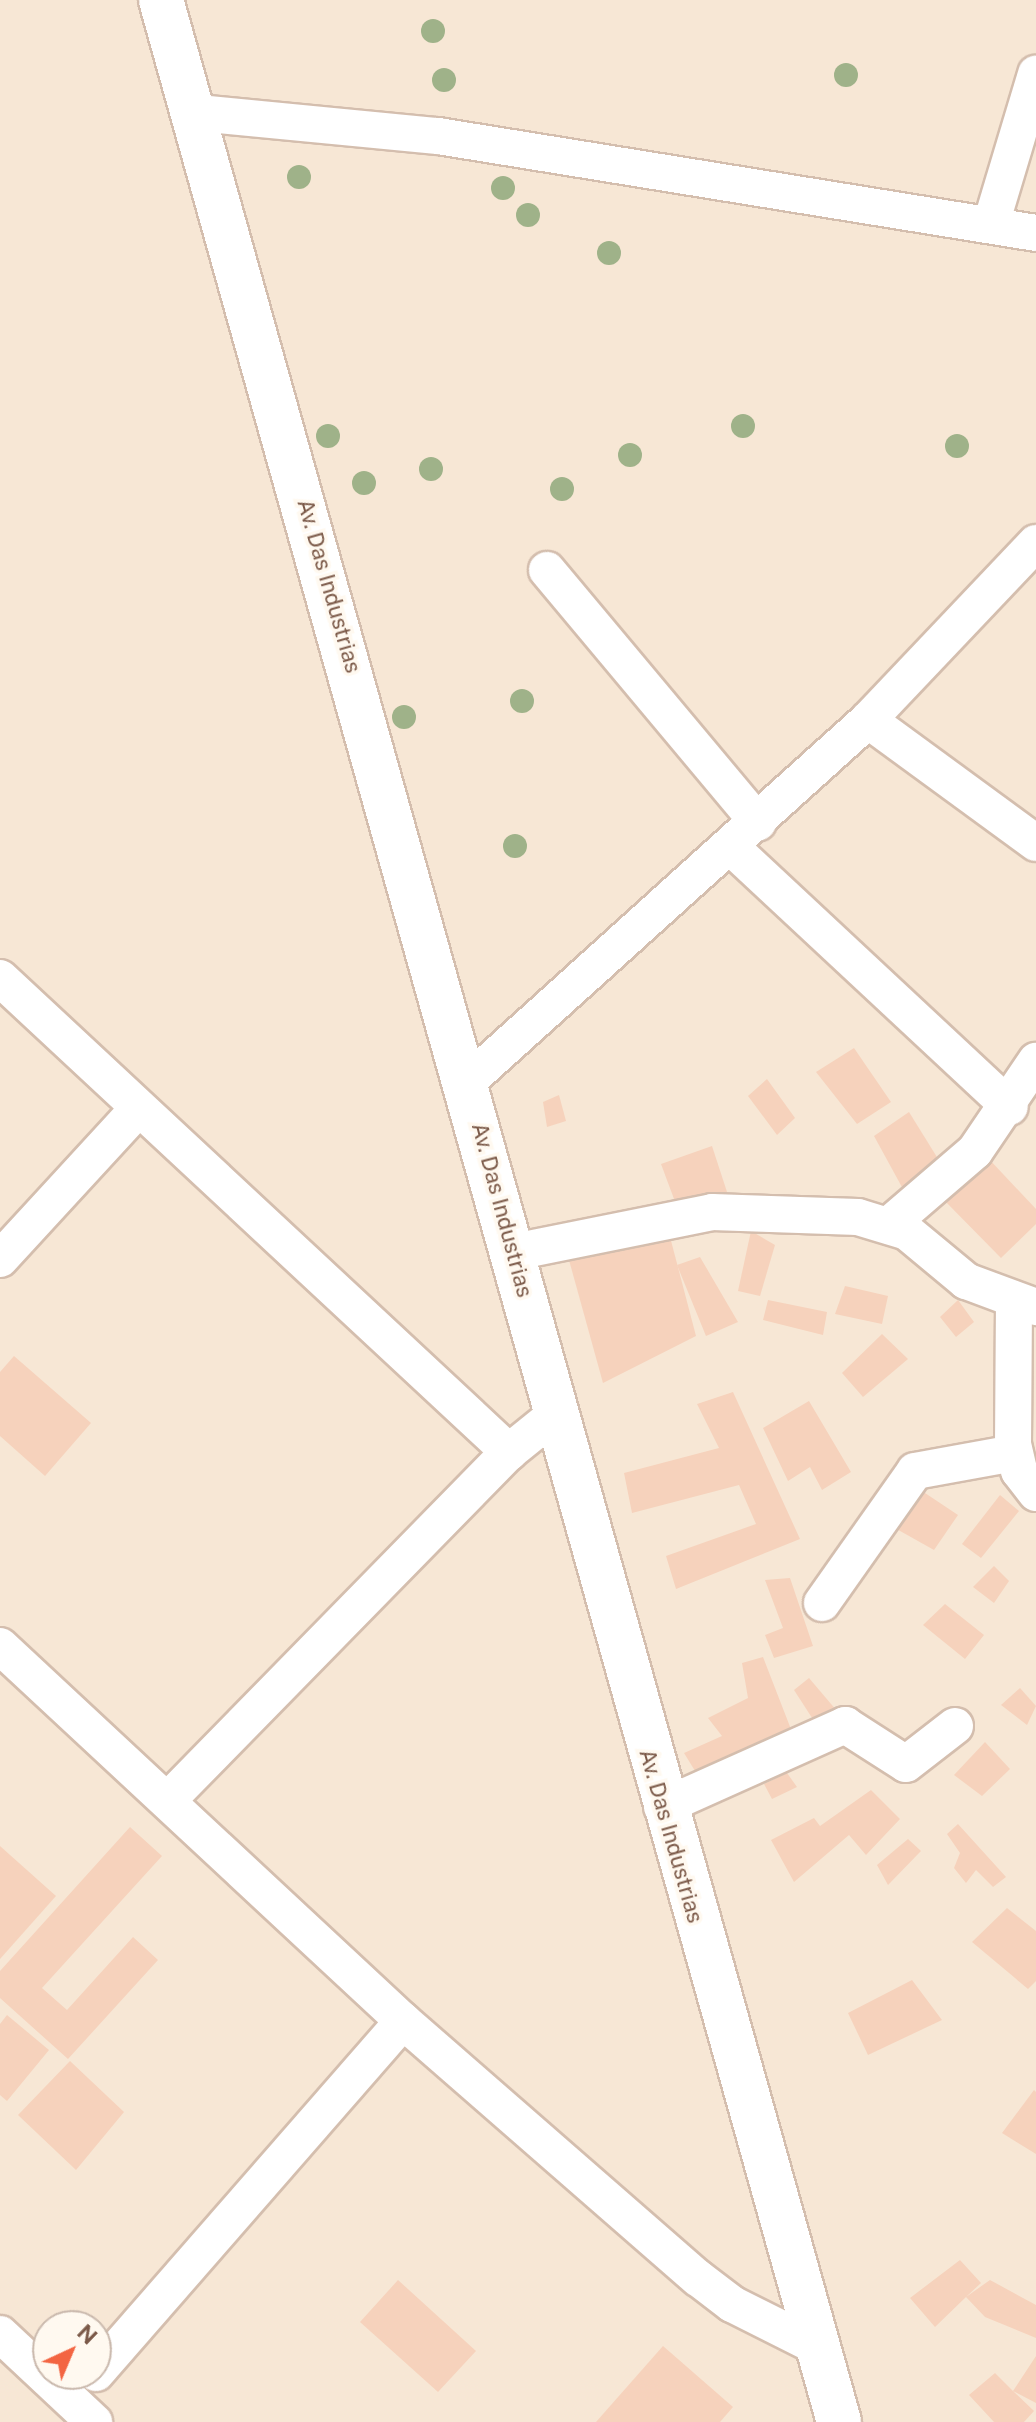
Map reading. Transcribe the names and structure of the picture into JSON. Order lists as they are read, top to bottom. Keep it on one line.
{"streets":{"main road":["Av. Das Industrias"]},"north":"top right"}
